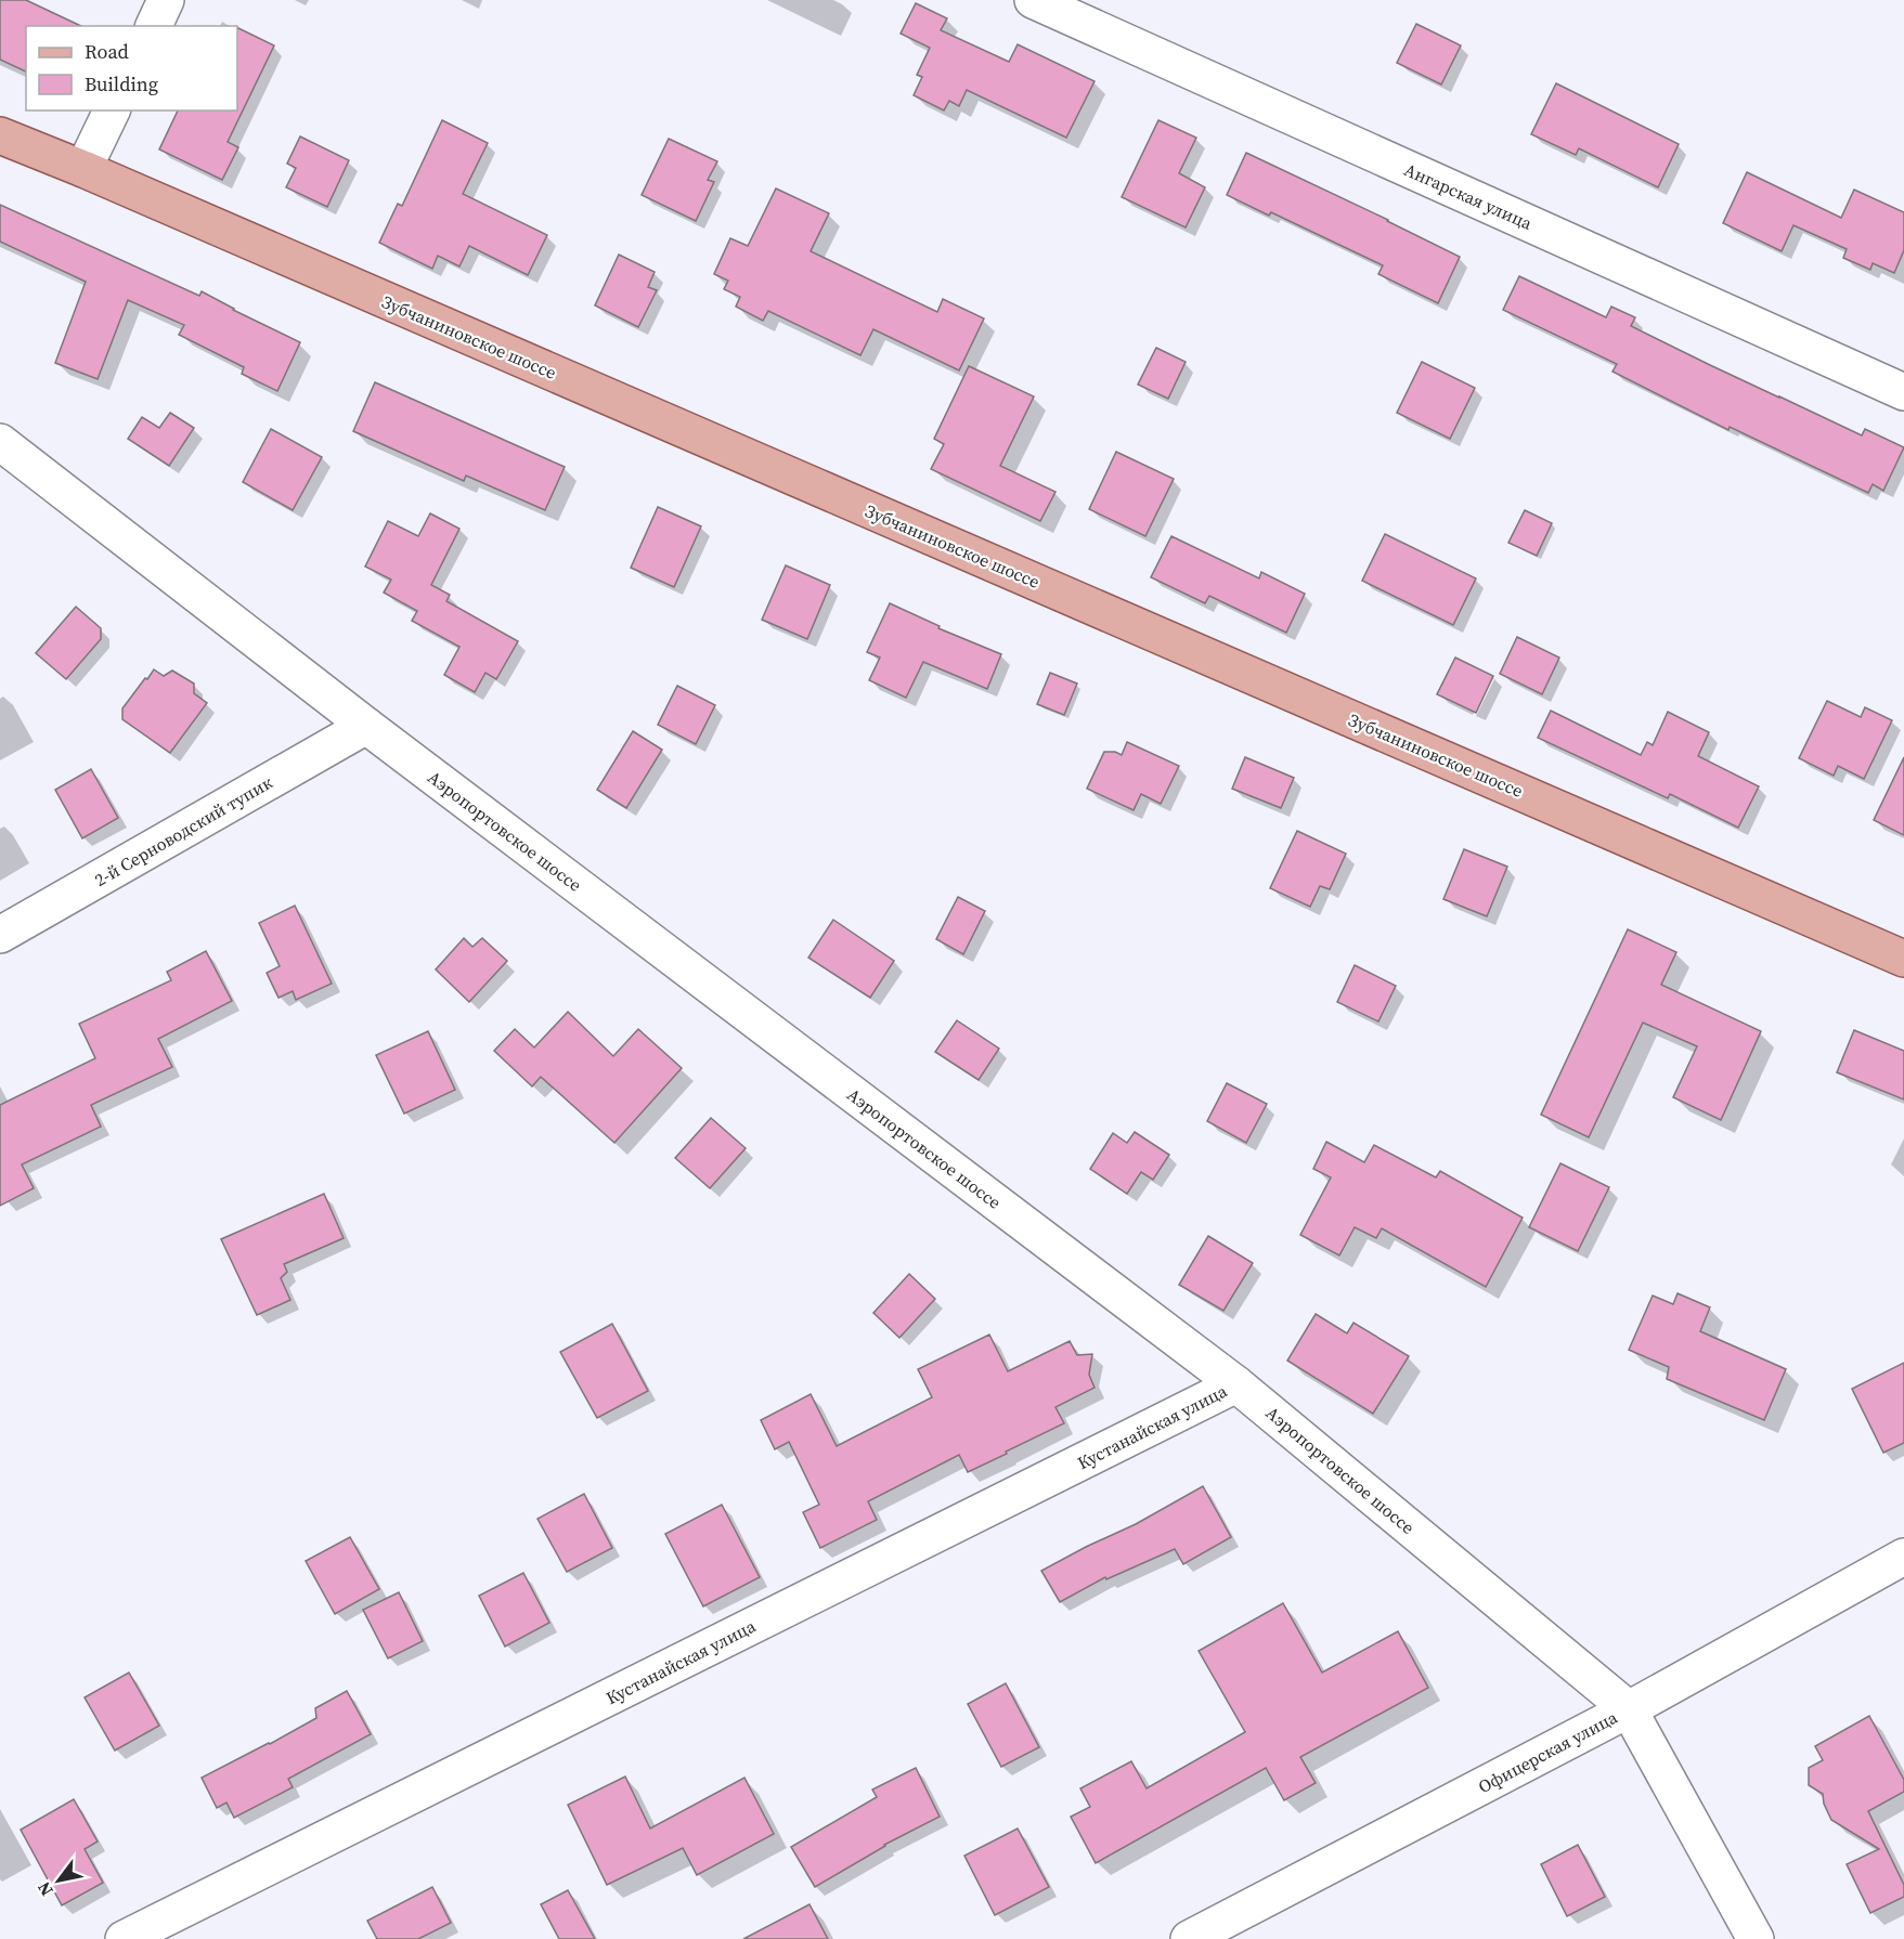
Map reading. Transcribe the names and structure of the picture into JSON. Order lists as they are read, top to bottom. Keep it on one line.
{"streets":{"main road":["Зубчаниновское шоссе"],"street":["Ангарская улица","2-й Серноводский тупик","Аэропортовское шоссе","Кустанайская улица","Офицерская улица"]},"crossings":[["2-й Серноводский тупик","Аэропортовское шоссе"],["Аэропортовское шоссе","Кустанайская улица"],["Аэропортовское шоссе","Офицерская улица"]],"legend":["Road","Building"],"north":"bottom left"}
